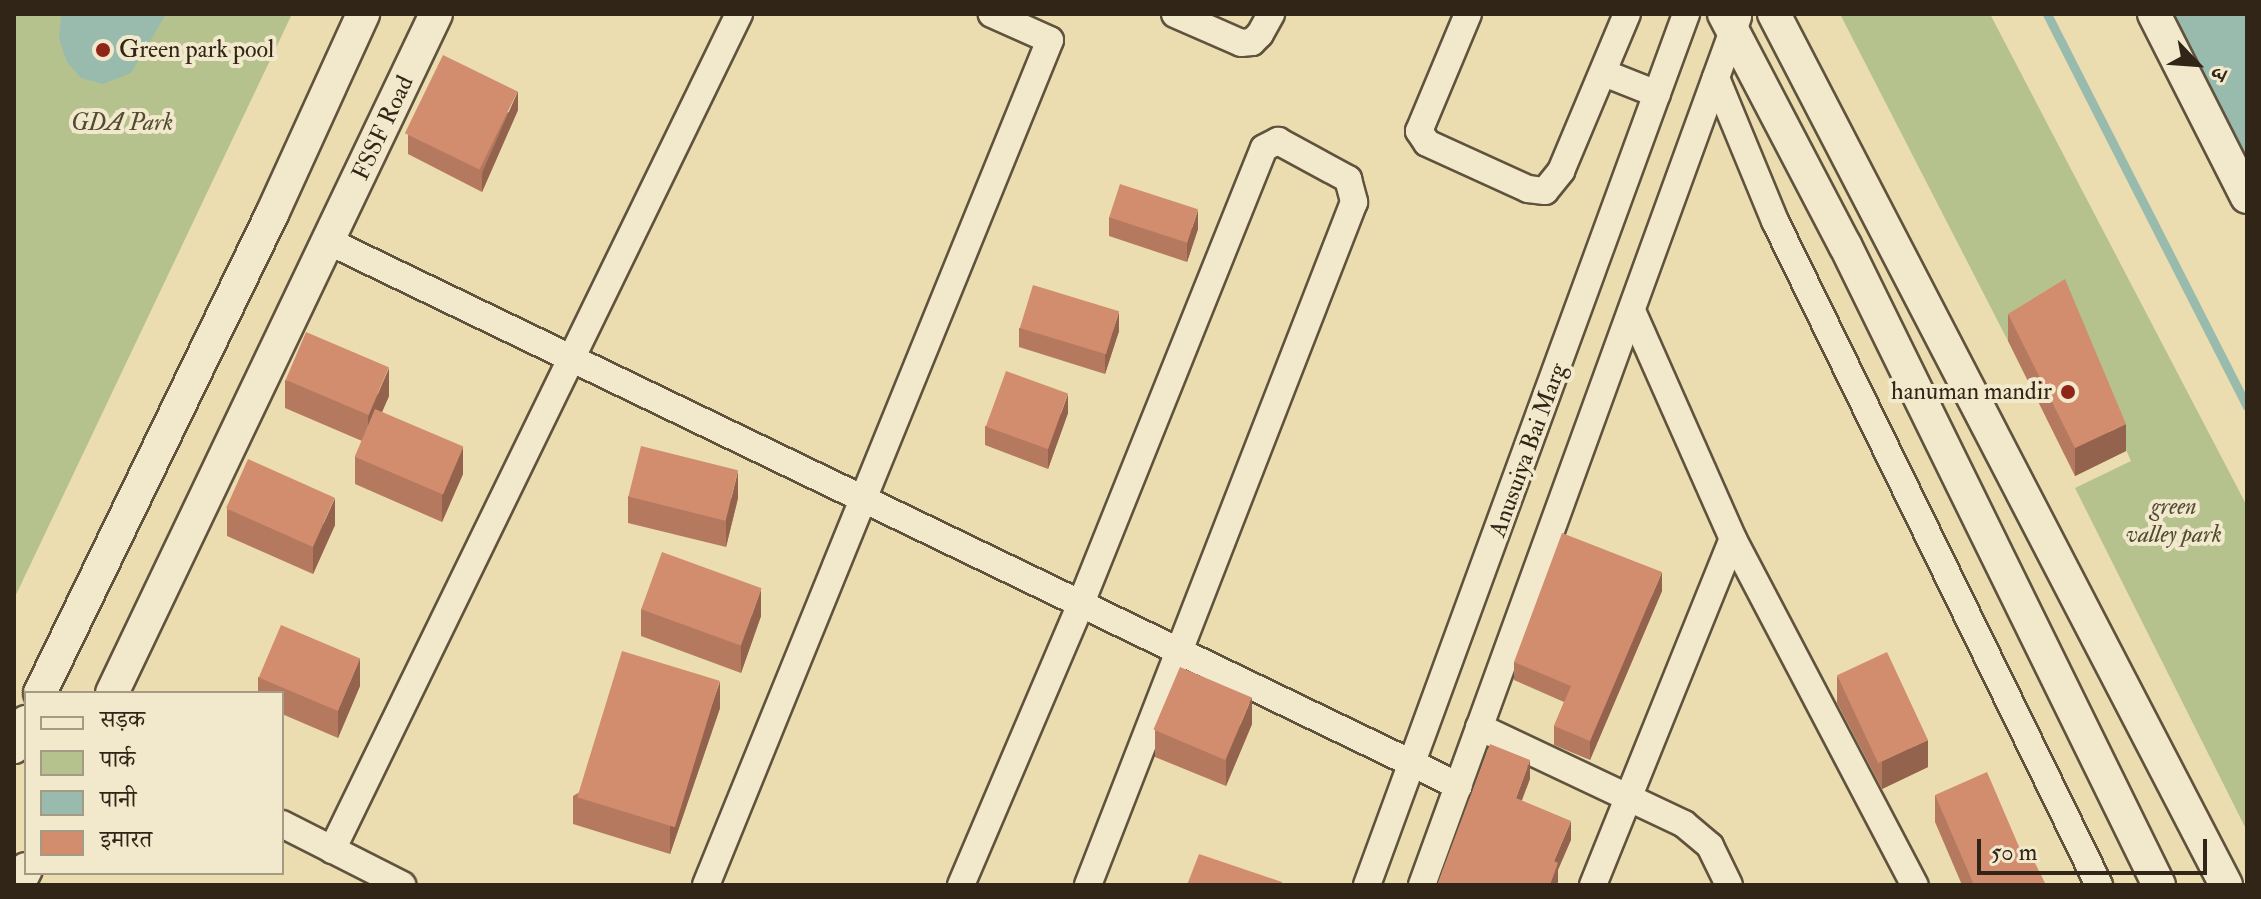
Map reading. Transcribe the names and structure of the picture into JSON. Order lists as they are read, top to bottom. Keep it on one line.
{"streets":{"street":["FSSF Road","Anusuiya Bai Marg"]},"parks":["GDA Park","green valley park"],"places":["Green park pool","hanuman mandir"],"legend":["सड़क","पार्क","पानी","इमारत"],"scale_bar":"50 m","north":"bottom right"}
